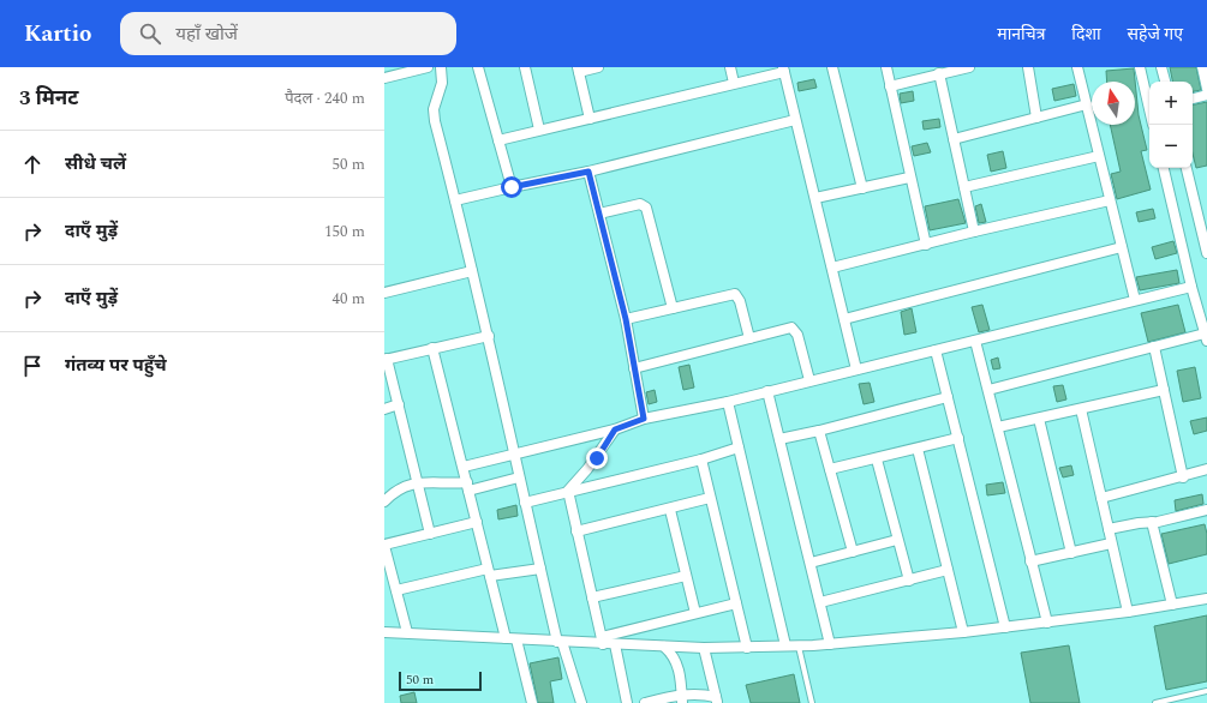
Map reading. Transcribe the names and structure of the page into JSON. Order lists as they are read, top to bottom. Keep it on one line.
{"scale_bar":"50 m","north":"top","page":{"header":"Kartio","search":"यहाँ खोजें","nav":["मानचित्र","दिशा","सहेजे गए"],"heading":["3 मिनट","पैदल · 240 m"],"map_buttons":["+","−"],"list":[["सीधे चलें","50 m"],["दाएँ मुड़ें","150 m"],["दाएँ मुड़ें","40 m"],"गंतव्य पर पहुँचे"],"scale":"50 m"}}
